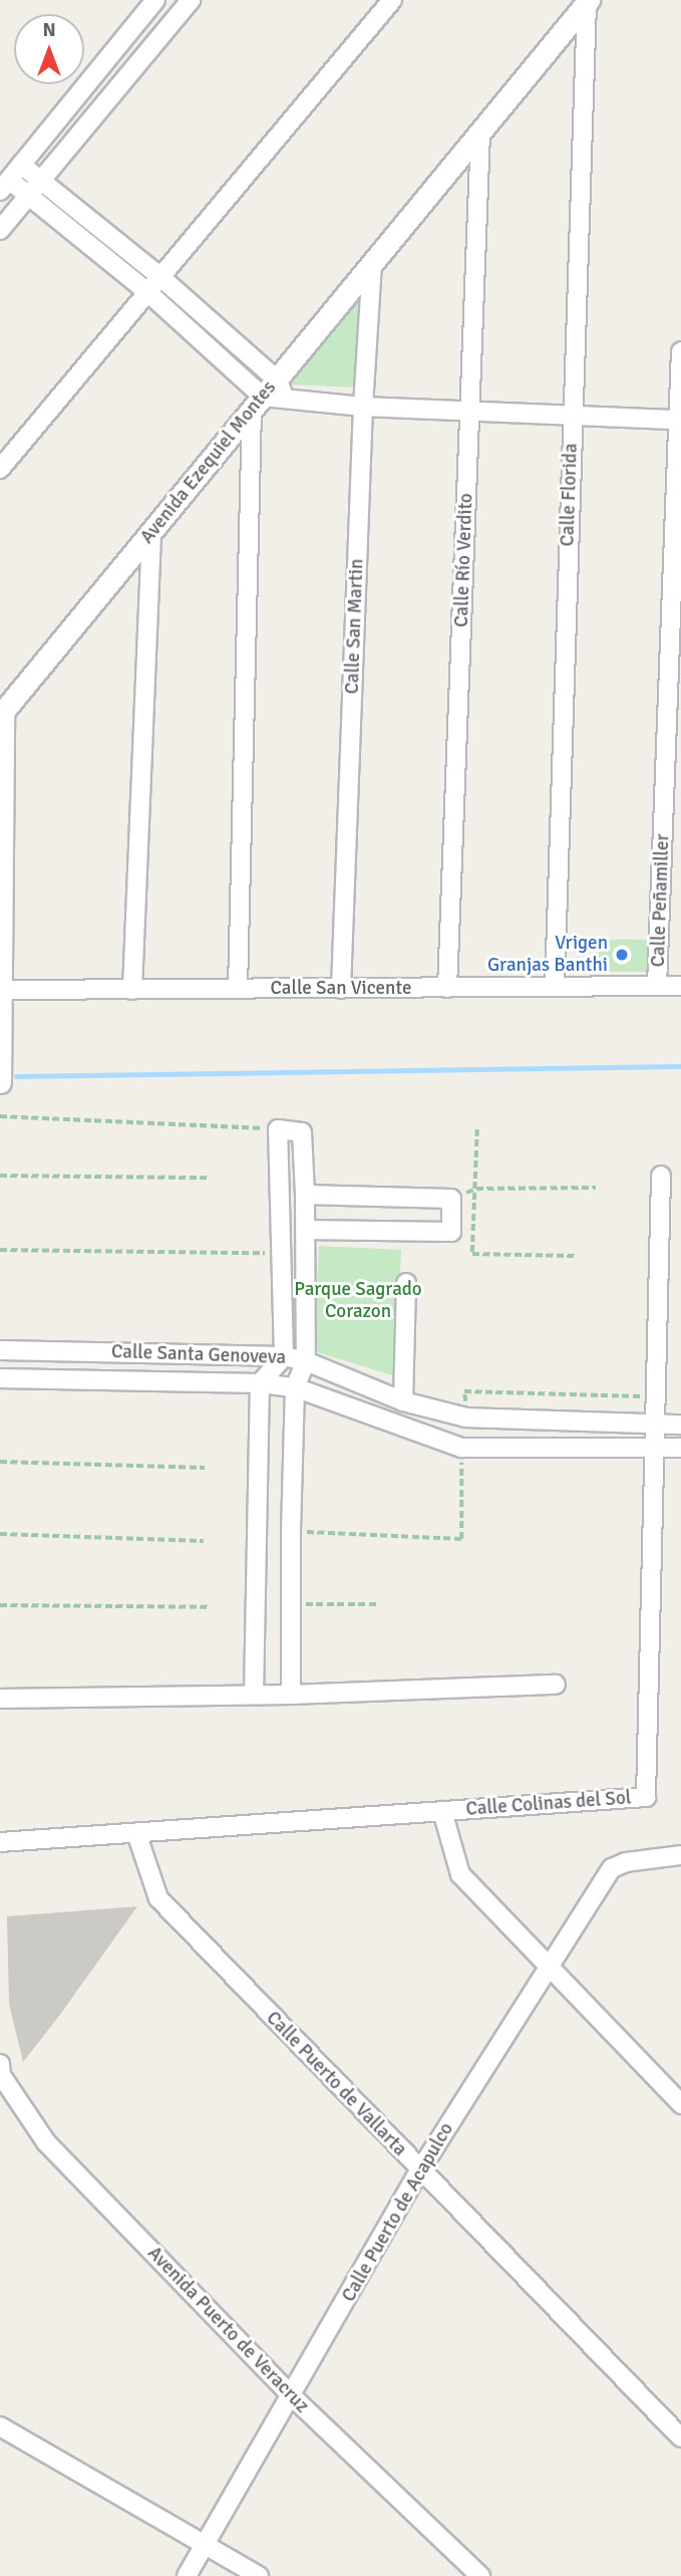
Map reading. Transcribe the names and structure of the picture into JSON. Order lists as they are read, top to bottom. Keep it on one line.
{"streets":{"street":["Avenida Ezequiel Montes","Calle Florida","Calle Río Verdito","Calle San Martin","Calle Peñamiller","Calle San Vicente","Calle Santa Genoveva","Calle Colinas del Sol","Calle Puerto de Vallarta","Calle Puerto de Acapulco","Avenida Puerto de Veracruz"]},"crossings":[["Avenida Ezequiel Montes","Calle Florida"],["Avenida Ezequiel Montes","Calle Río Verdito"],["Avenida Ezequiel Montes","Calle San Martin"],["Avenida Ezequiel Montes","Calle San Vicente"],["Calle Florida","Calle San Vicente"],["Calle Río Verdito","Calle San Vicente"],["Calle San Martin","Calle San Vicente"],["Calle Peñamiller","Calle San Vicente"],["Calle Santa Genoveva","Calle Colinas del Sol"],["Calle Colinas del Sol","Calle Puerto de Vallarta"],["Calle Puerto de Vallarta","Calle Puerto de Acapulco"],["Calle Puerto de Acapulco","Avenida Puerto de Veracruz"]],"parks":["Parque Sagrado Corazon"],"places":["Vrigen Granjas Banthi"],"north":"top"}
